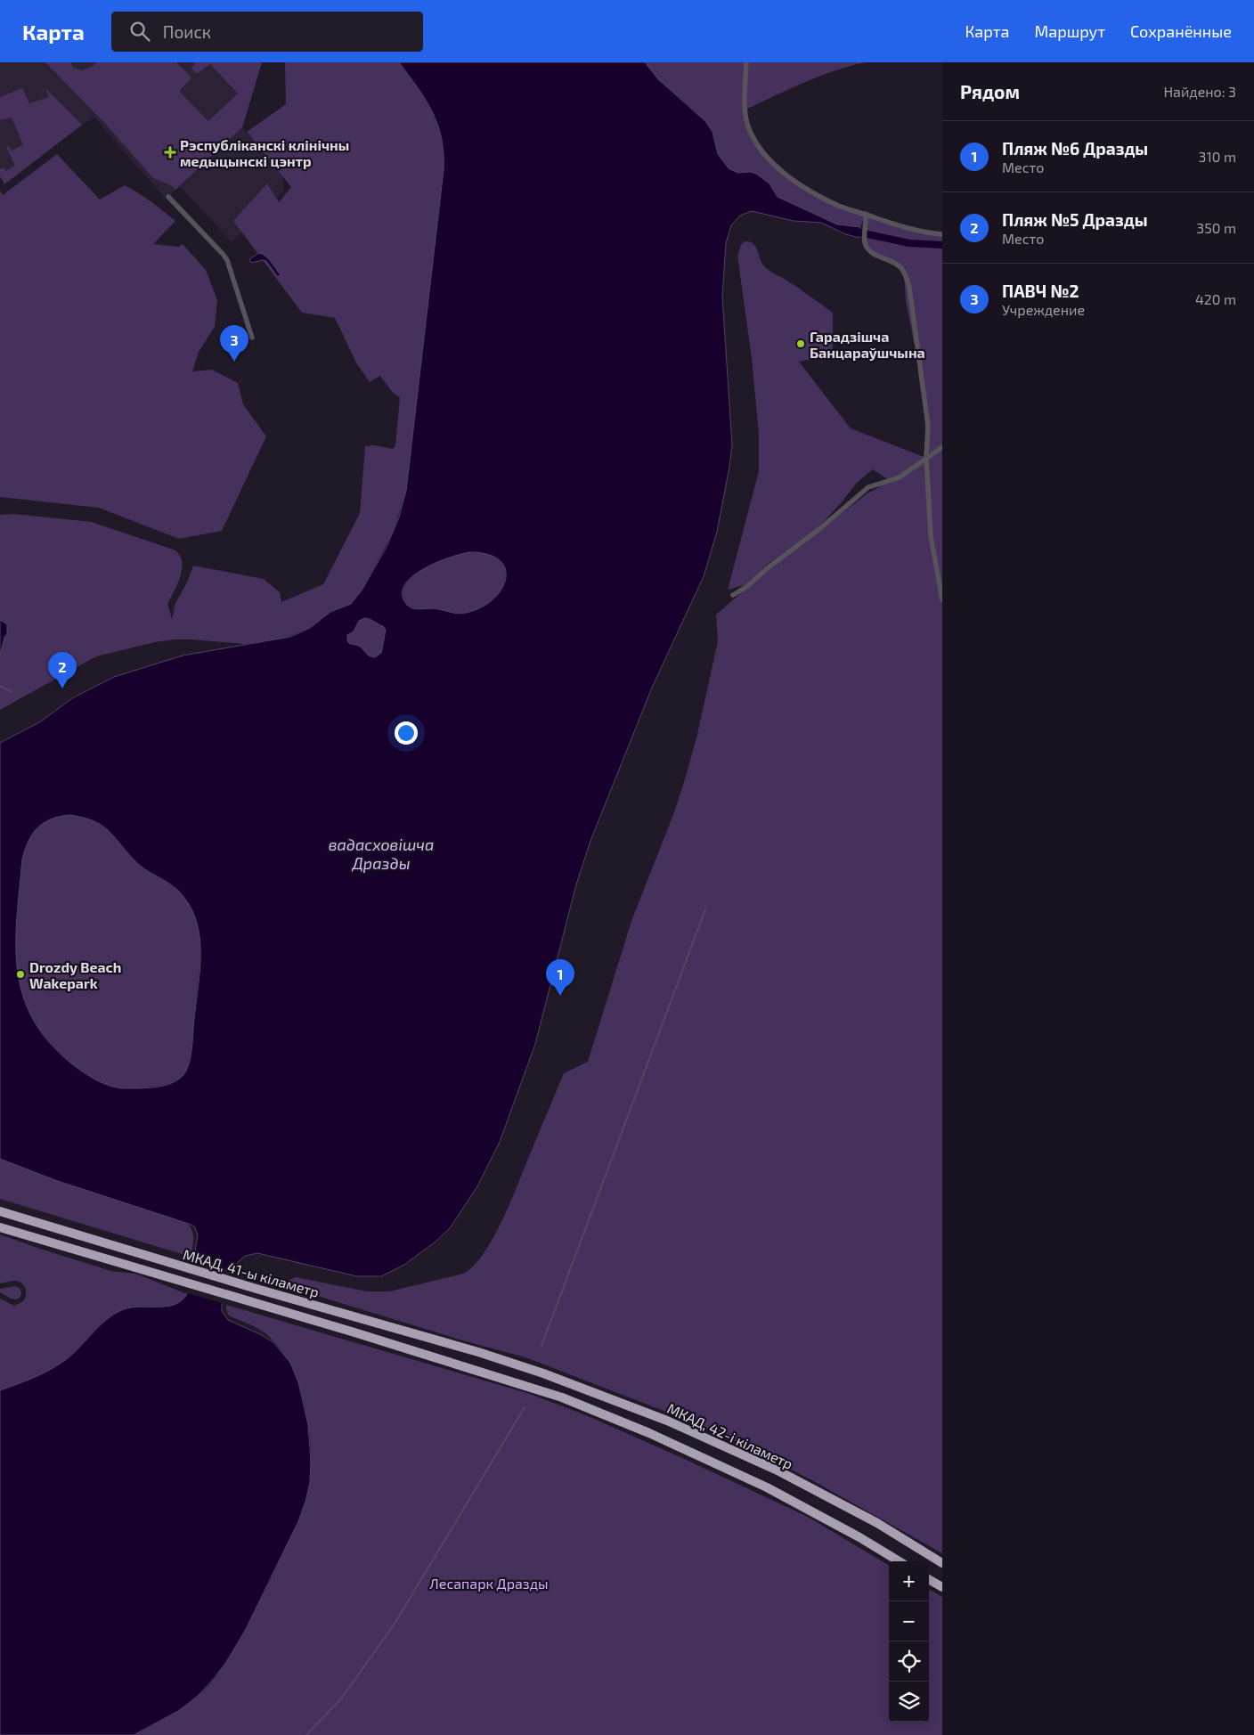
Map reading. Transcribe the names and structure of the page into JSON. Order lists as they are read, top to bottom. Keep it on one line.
{"streets":{"highway":["МКАД, 41-ы кіламетр","МКАД, 42-і кіламетр"]},"crossings":[["МКАД, 41-ы кіламетр","МКАД, 42-і кіламетр"]],"water":["вадасховішча Дразды"],"parks":["Лесапарк Дразды"],"places":{"health":["Рэспубліканскі клінічны медыцынскі цэнтр"],"other":["Гарадзішча Банцараўшчына","Drozdy Beach Wakepark"]},"page":{"header":"Карта","search":"Поиск","nav":["Карта","Маршрут","Сохранённые"],"heading":["Рядом","Найдено: 3"],"list":[{"mark":"1","name":"Пляж №6 Дразды","note":"Место","value":"310 m"},{"mark":"2","name":"Пляж №5 Дразды","note":"Место","value":"350 m"},{"mark":"3","name":"ПАВЧ №2","note":"Учреждение","value":"420 m"}],"pins":["3","2","1"],"map_buttons":["+","−"]}}
